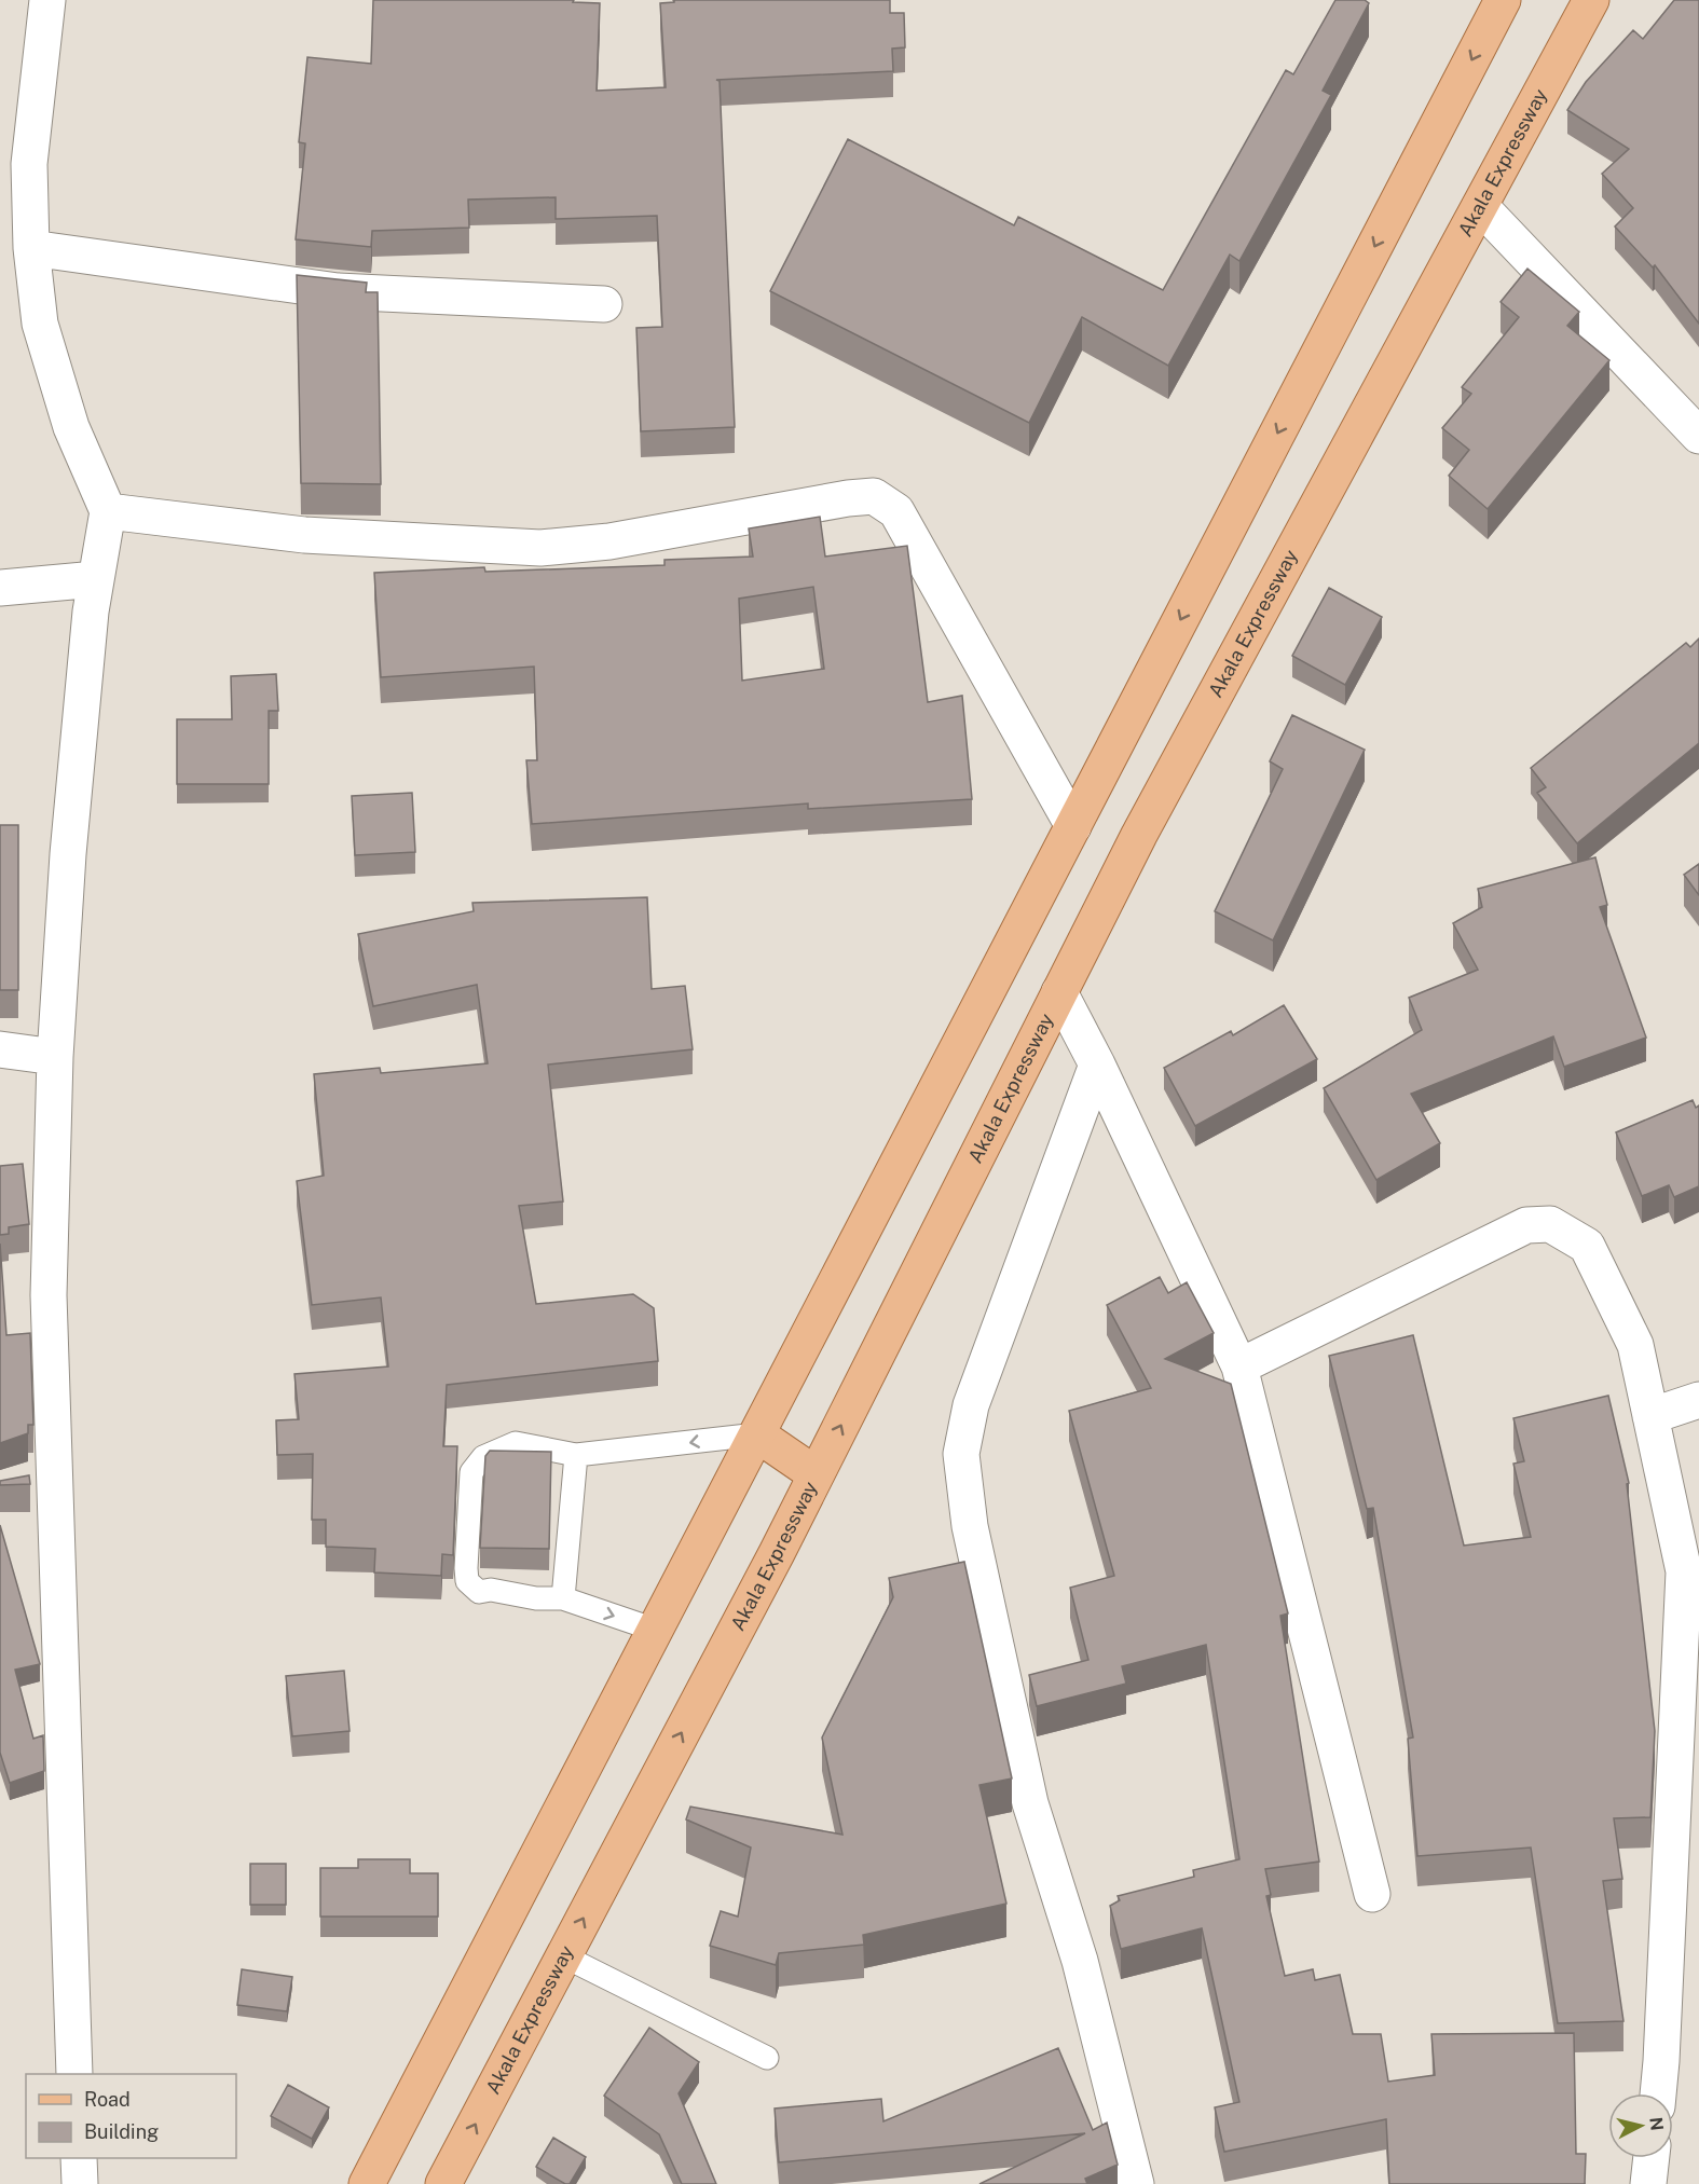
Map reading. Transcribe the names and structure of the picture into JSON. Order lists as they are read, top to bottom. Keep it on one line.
{"streets":{"main road":["Akala Expressway"]},"legend":["Road","Building"],"north":"right"}
